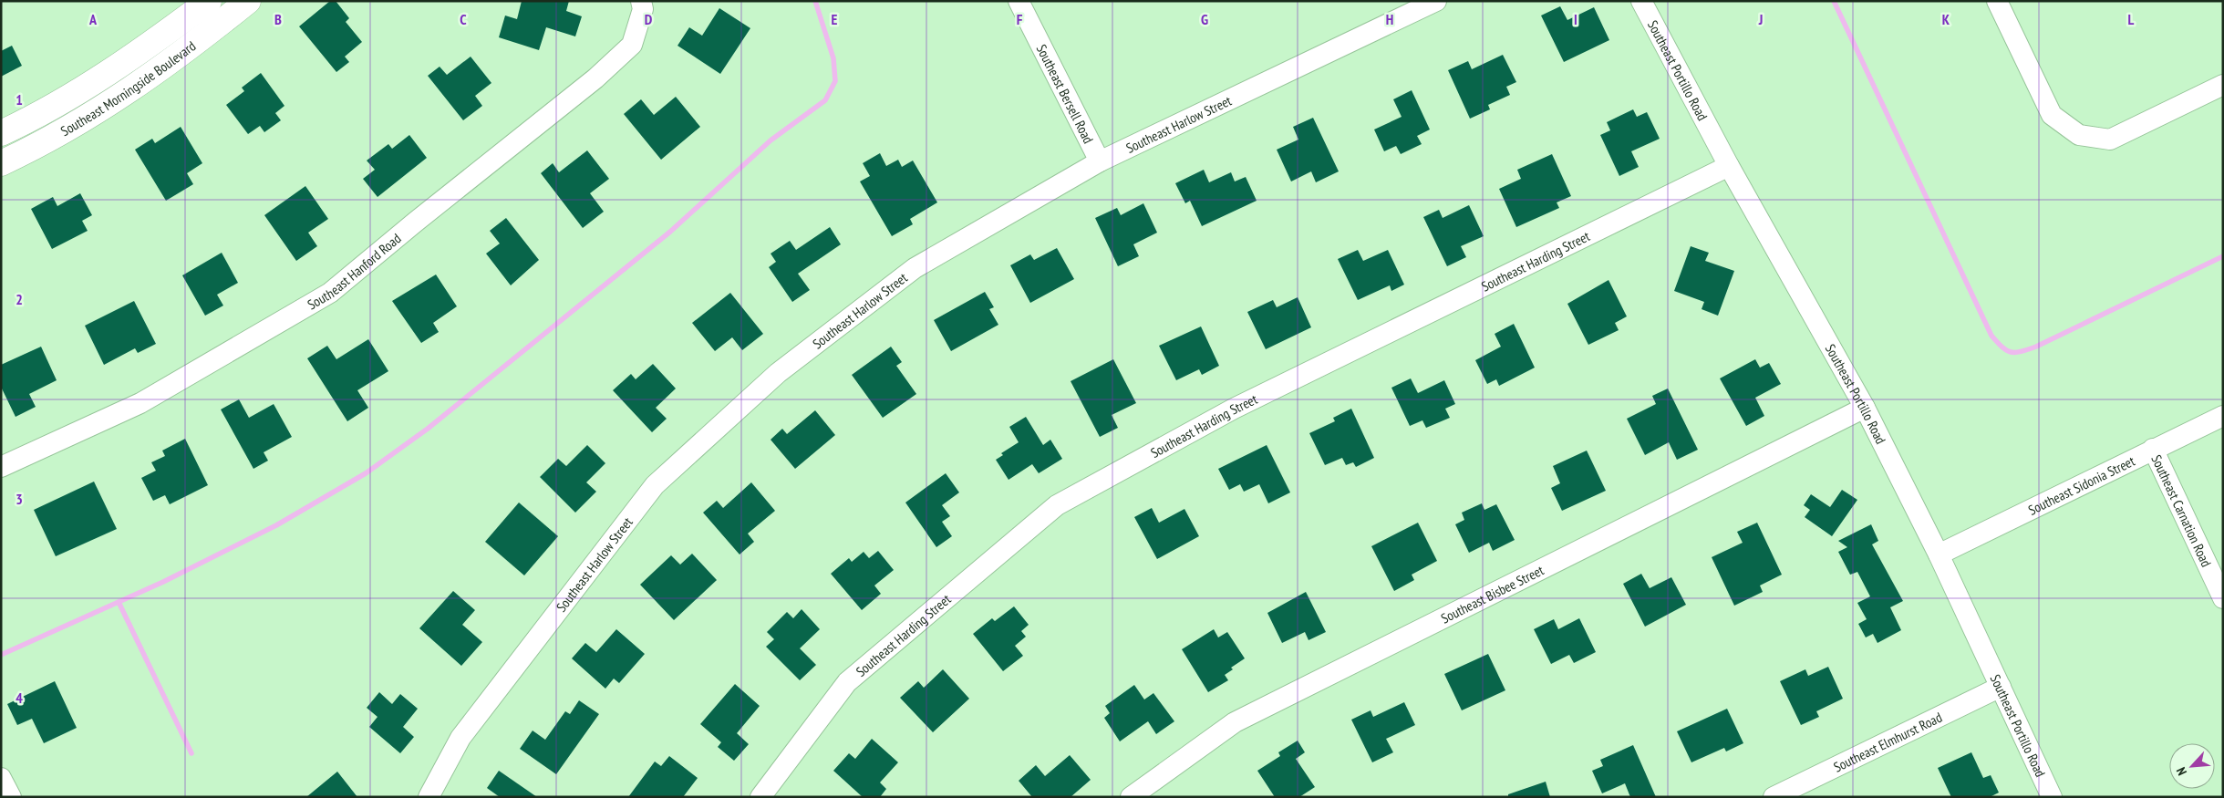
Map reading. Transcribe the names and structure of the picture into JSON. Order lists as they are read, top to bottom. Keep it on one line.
{"streets":{"street":["Southeast Portillo Road","Southeast Morningside Boulevard","Southeast Bersell Road","Southeast Harlow Street","Southeast Harding Street","Southeast Hanford Road","Southeast Sidonia Street","Southeast Carnation Road","Southeast Bisbee Street","Southeast Elmhurst Road"]},"crossings":[["Southeast Portillo Road","Southeast Harding Street"],["Southeast Portillo Road","Southeast Sidonia Street"],["Southeast Portillo Road","Southeast Bisbee Street"],["Southeast Portillo Road","Southeast Elmhurst Road"],["Southeast Bersell Road","Southeast Harlow Street"],["Southeast Sidonia Street","Southeast Carnation Road"]],"north":"bottom left","grid":{"columns":["A","B","C","D","E","F","G","H","I","J","K","L"],"rows":["1","2","3","4"]}}
